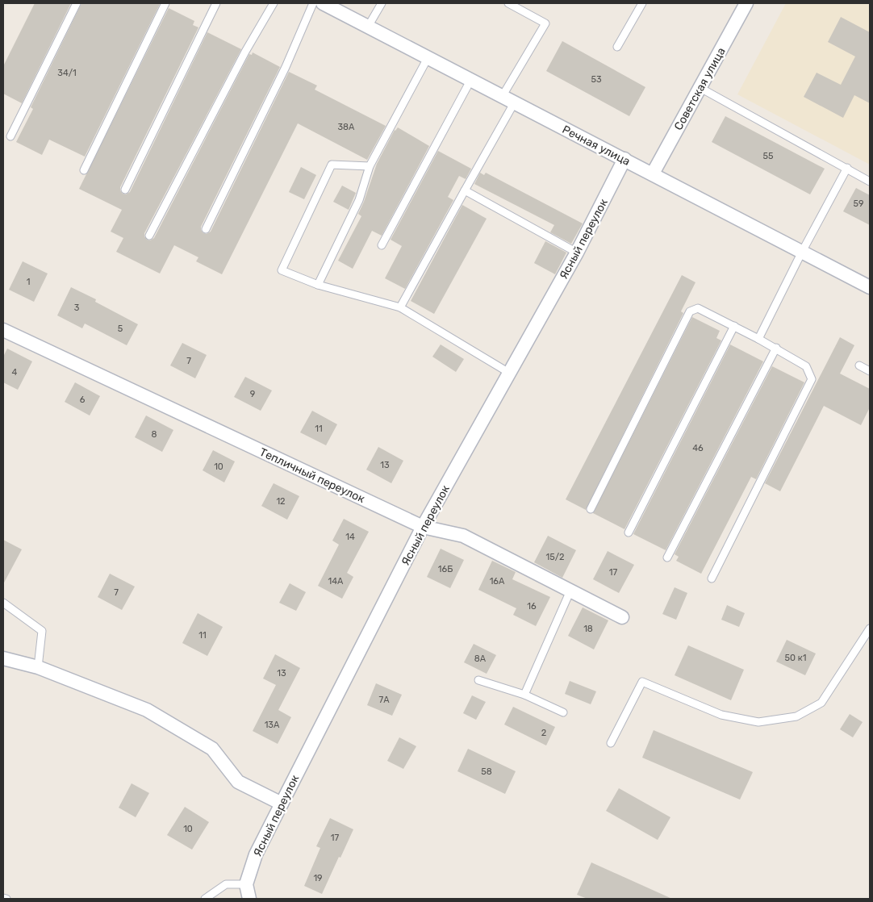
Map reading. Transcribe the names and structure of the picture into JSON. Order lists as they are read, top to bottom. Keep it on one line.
{"streets":{"street":["Советская улица","Речная улица","Ясный переулок","Тепличный переулок"]},"crossings":[["Советская улица","Речная улица"],["Речная улица","Ясный переулок"],["Ясный переулок","Тепличный переулок"]],"house_numbers":["34/1","53","38А","55","59","1","3","5","7","4","9","6","11","8","46","13","10","12","14","15/2","16Б","17","14А","16А","7","16","18","11","50 к1","8А","13","7А","13А","2","58","10","17","19"]}
